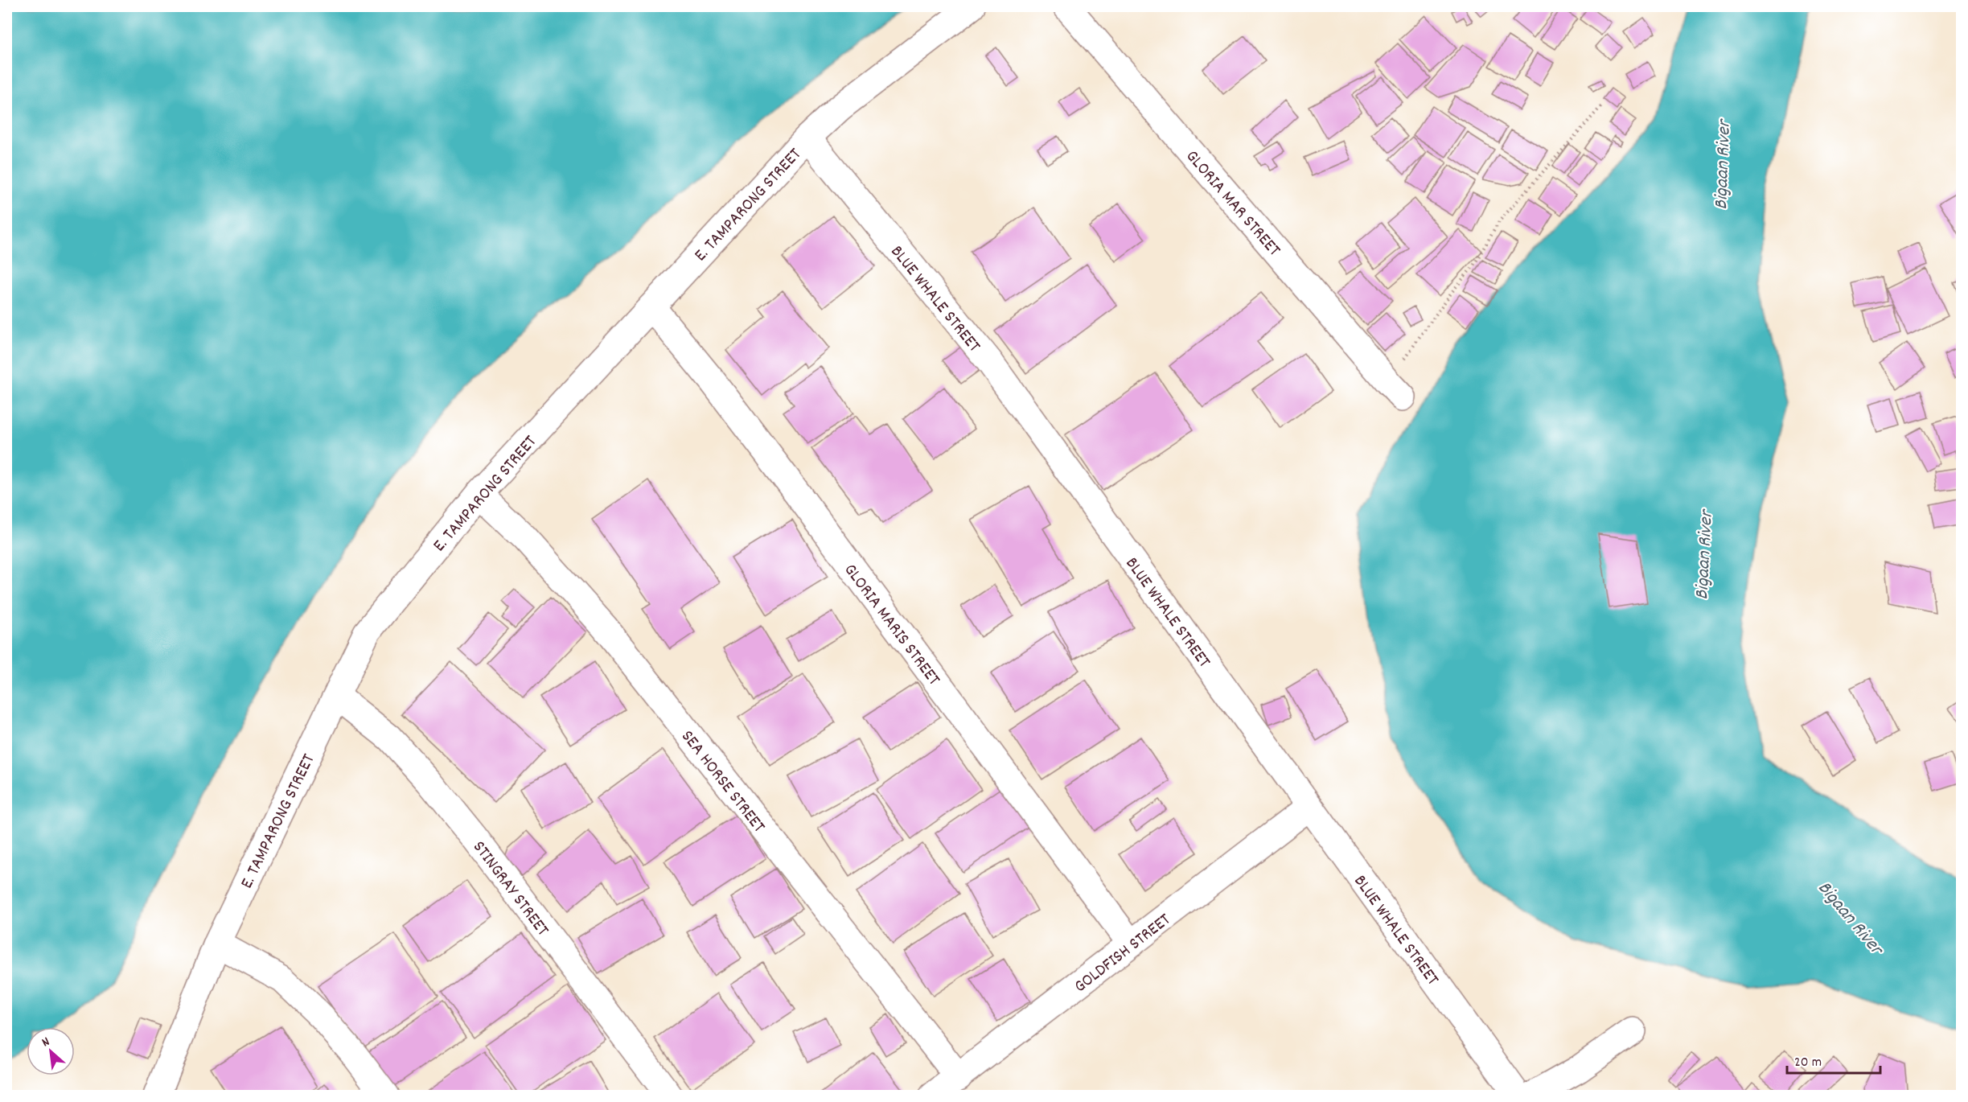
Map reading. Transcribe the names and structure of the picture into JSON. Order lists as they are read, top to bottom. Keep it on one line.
{"streets":{"street":["GLORIA MAR STREET","E. TAMPARONG STREET","BLUE WHALE STREET","GLORIA MARIS STREET","SEA HORSE STREET","STINGRAY STREET","GOLDFISH STREET"]},"crossings":[["E. TAMPARONG STREET","BLUE WHALE STREET"],["E. TAMPARONG STREET","GLORIA MARIS STREET"],["E. TAMPARONG STREET","SEA HORSE STREET"],["E. TAMPARONG STREET","STINGRAY STREET"],["BLUE WHALE STREET","GOLDFISH STREET"],["GLORIA MARIS STREET","GOLDFISH STREET"],["SEA HORSE STREET","GOLDFISH STREET"]],"water":["Bigaan River"],"scale_bar":"20 m","north":"top left"}
